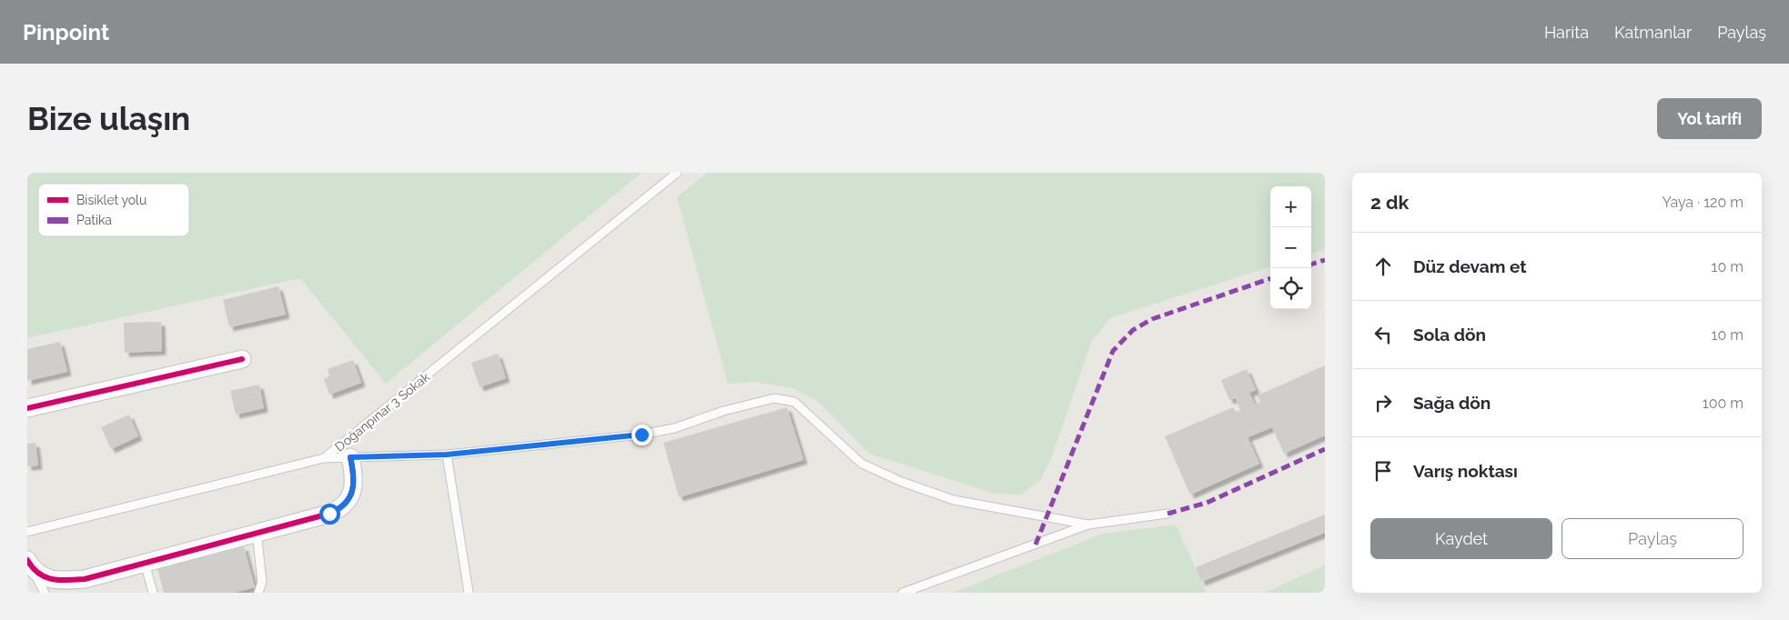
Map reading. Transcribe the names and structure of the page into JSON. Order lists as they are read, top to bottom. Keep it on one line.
{"streets":{"lane":["Doğanpınar 3 Sokak"]},"legend":["Bisiklet yolu","Patika"],"page":{"header":"Pinpoint","nav":["Harita","Katmanlar","Paylaş"],"buttons":["Yol tarifi",["Kaydet","Paylaş"]],"title":"Bize ulaşın","heading":["2 dk","Yaya · 120 m"],"map_buttons":["+","−"],"list":[["Düz devam et","10 m"],["Sola dön","10 m"],["Sağa dön","100 m"],"Varış noktası"]}}
